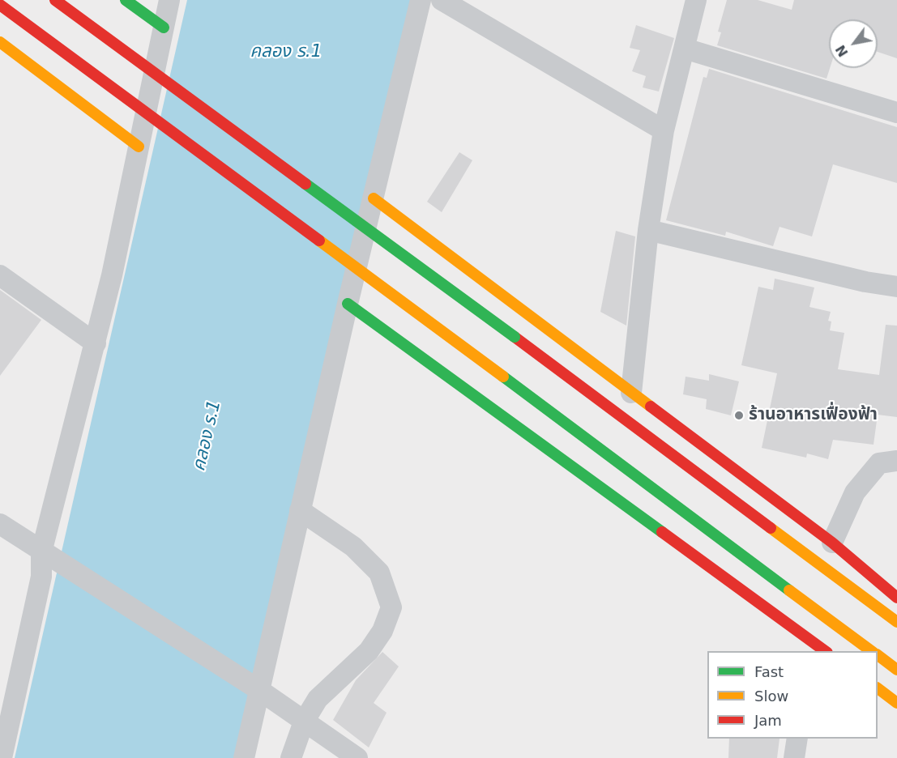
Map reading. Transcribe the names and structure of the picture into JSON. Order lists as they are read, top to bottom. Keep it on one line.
{"water":["คลอง ร.1"],"places":["ร้านอาหารเฟื่องฟ้า"],"legend":["Fast","Slow","Jam"],"north":"bottom left"}
